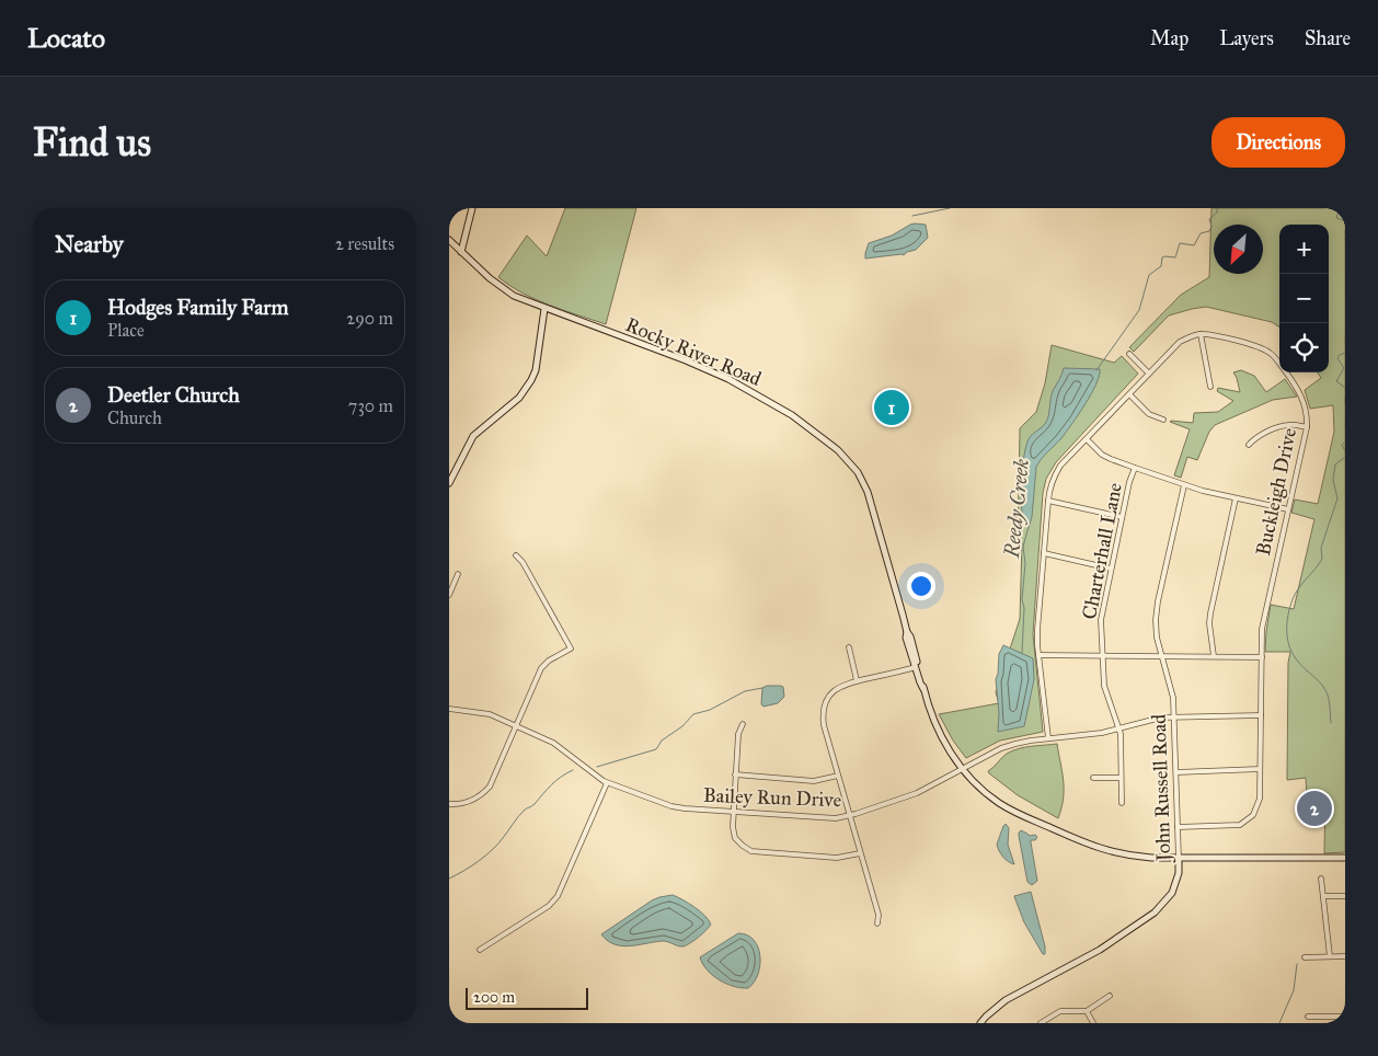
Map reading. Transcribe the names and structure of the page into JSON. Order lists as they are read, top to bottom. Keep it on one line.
{"streets":{"street":["Rocky River Road","Buckleigh Drive","Charterhall Lane","John Russell Road","Bailey Run Drive"]},"crossings":[["Rocky River Road","John Russell Road"],["Rocky River Road","Bailey Run Drive"],["Buckleigh Drive","John Russell Road"],["Buckleigh Drive","Bailey Run Drive"],["Charterhall Lane","Bailey Run Drive"],["John Russell Road","Bailey Run Drive"]],"water":["Reedy Creek"],"scale_bar":"200 m","north":"bottom left","page":{"header":"Locato","nav":["Map","Layers","Share"],"buttons":"Directions","title":"Find us","heading":["Nearby","2 results"],"map_buttons":["+","−"],"list":[{"mark":"1","name":"Hodges Family Farm","note":"Place","value":"290 m"},{"mark":"2","name":"Deetler Church","note":"Church","value":"730 m"}],"pins":["1","2"],"scale":"200 m"}}
